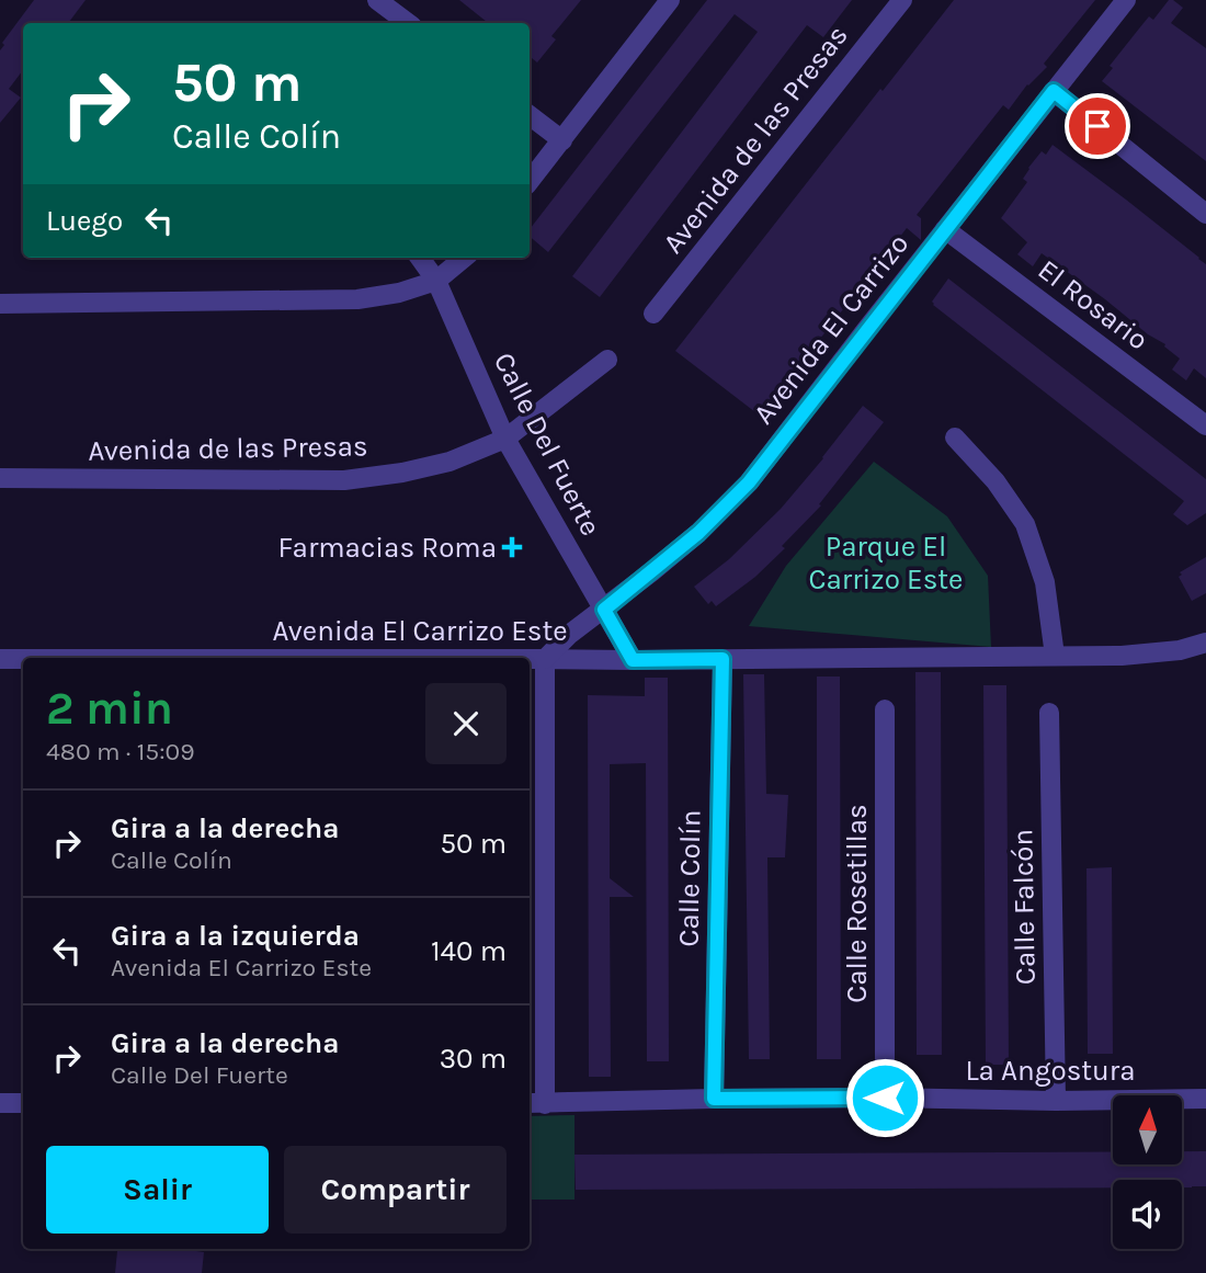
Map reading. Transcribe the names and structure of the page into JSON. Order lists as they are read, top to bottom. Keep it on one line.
{"streets":{"street":["Avenida de las Presas","El Rosario","Avenida El Carrizo","Calle Del Fuerte","Avenida El Carrizo Este","Calle Colín","Calle Rosetillas","Calle Falcón","La Angostura"]},"crossings":[["Avenida de las Presas","Calle Del Fuerte"],["El Rosario","Avenida El Carrizo"],["Avenida El Carrizo","Calle Del Fuerte"],["Avenida El Carrizo","Avenida El Carrizo Este"],["Calle Del Fuerte","Avenida El Carrizo Este"],["Avenida El Carrizo Este","Calle Colín"],["Calle Colín","La Angostura"],["Calle Rosetillas","La Angostura"],["Calle Falcón","La Angostura"]],"parks":["Parque El Carrizo Este"],"places":{"health":["Farmacias Roma"]},"north":"top","page":{"turn":["50 m","Calle Colín"],"then":"Luego","heading":["2 min","480 m · 15:09"],"list":[{"name":"Gira a la derecha","note":"Calle Colín","value":"50 m"},{"name":"Gira a la izquierda","note":"Avenida El Carrizo Este","value":"140 m"},{"name":"Gira a la derecha","note":"Calle Del Fuerte","value":"30 m"}],"buttons":["Salir","Compartir"]}}
